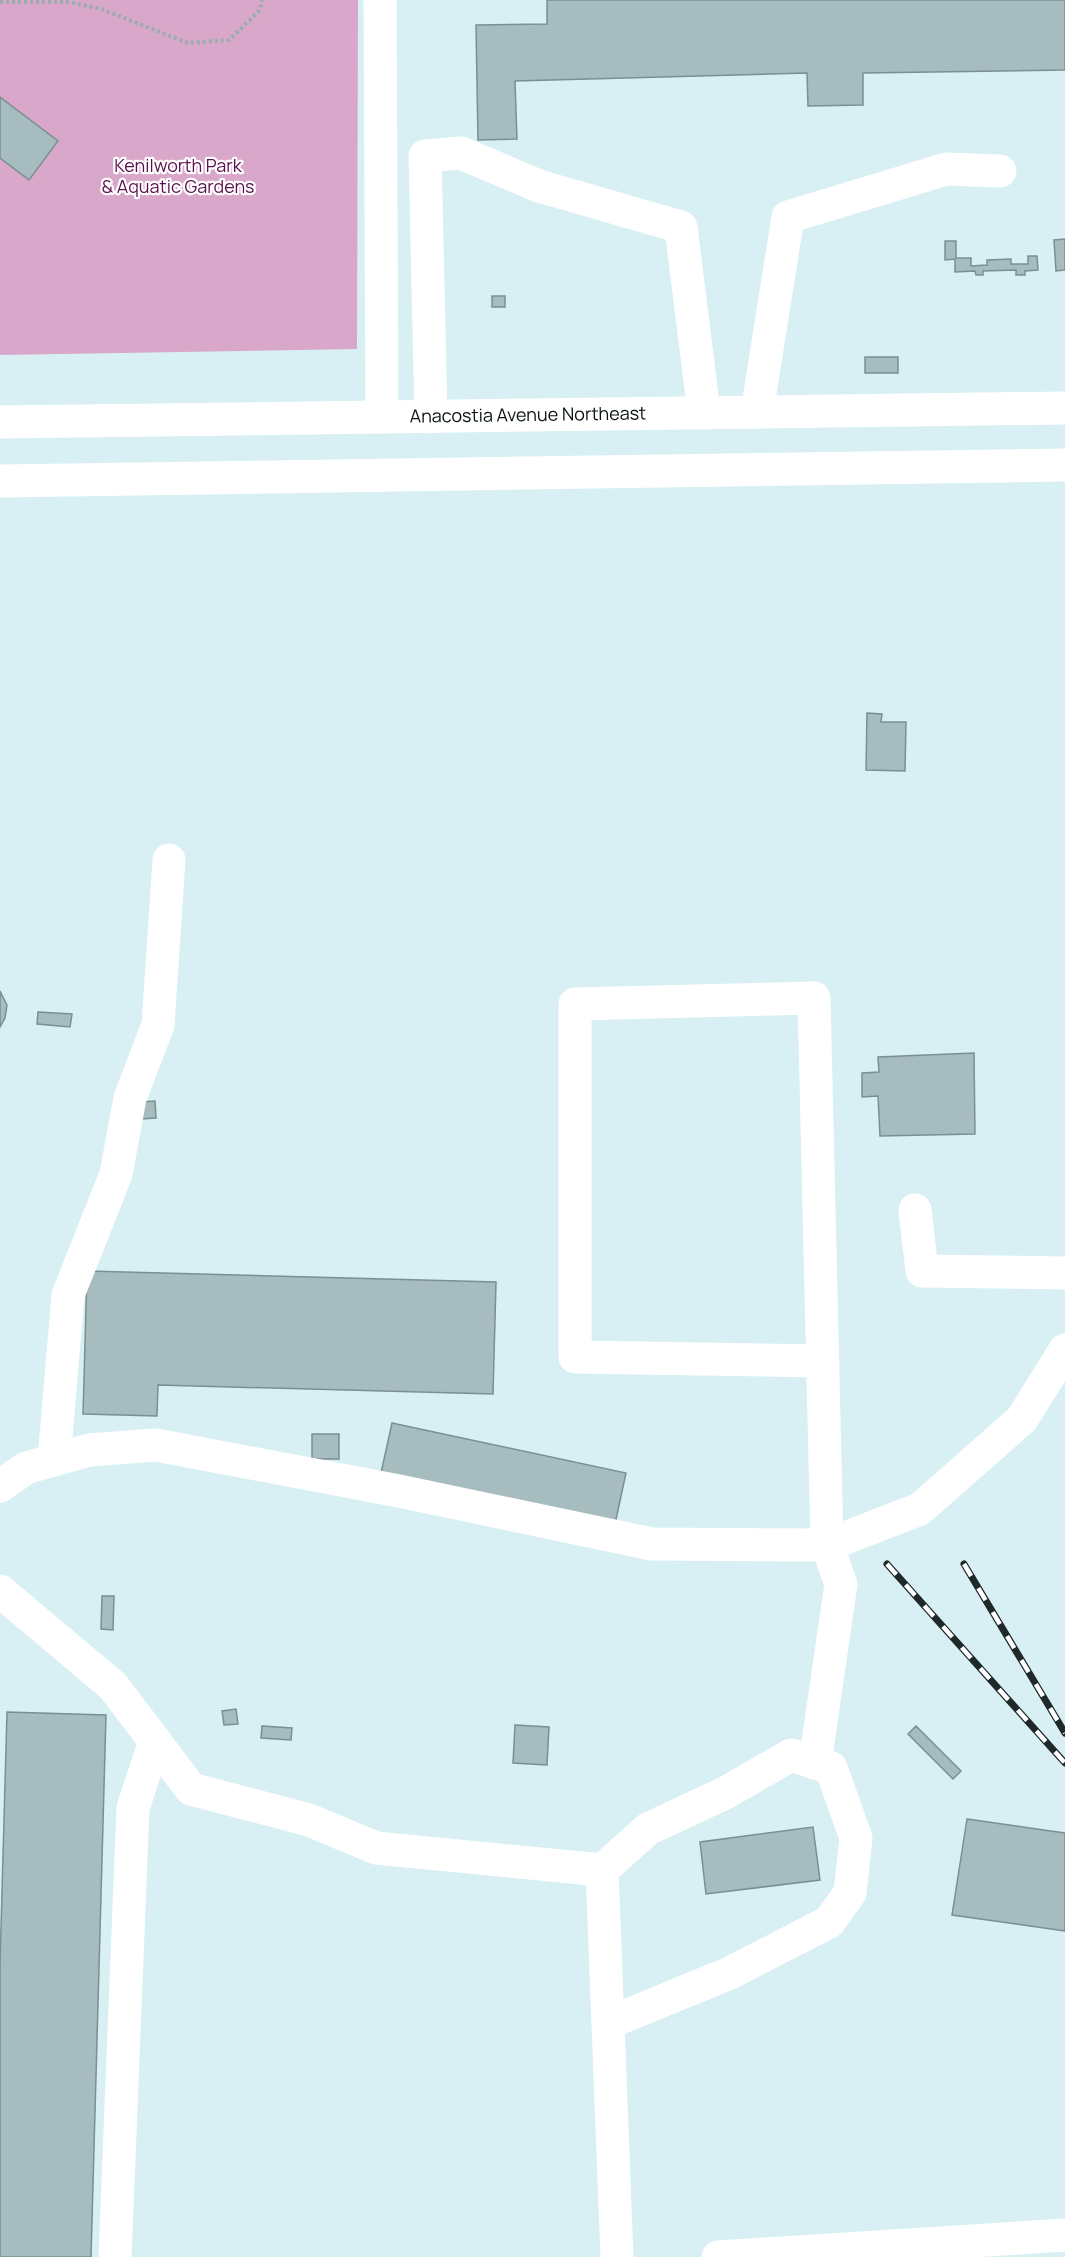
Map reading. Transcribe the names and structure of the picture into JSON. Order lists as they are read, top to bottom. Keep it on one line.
{"streets":{"street":["Anacostia Avenue Northeast"]},"parks":["Kenilworth Park & Aquatic Gardens"]}
